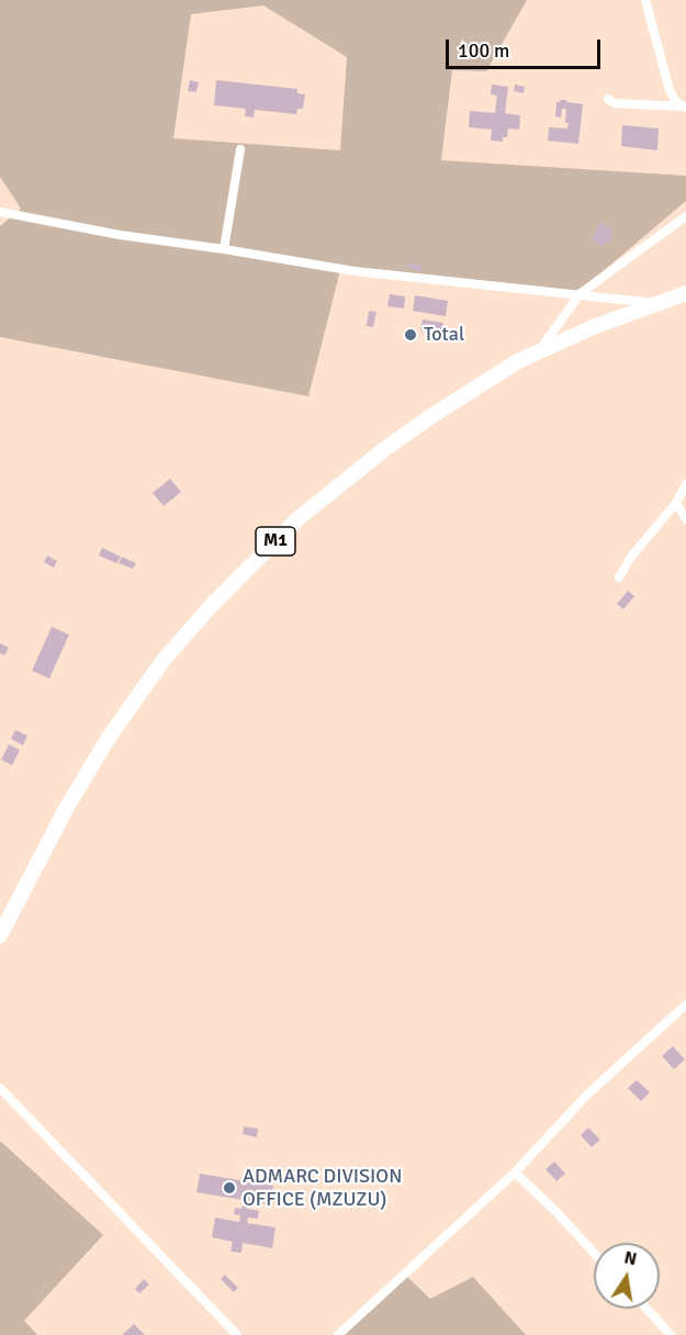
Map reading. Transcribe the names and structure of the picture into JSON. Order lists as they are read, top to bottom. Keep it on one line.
{"streets":{"highway":["M1"]},"places":["Total","ADMARC DIVISION OFFICE (MZUZU)"],"scale_bar":"100 m","north":"top"}
